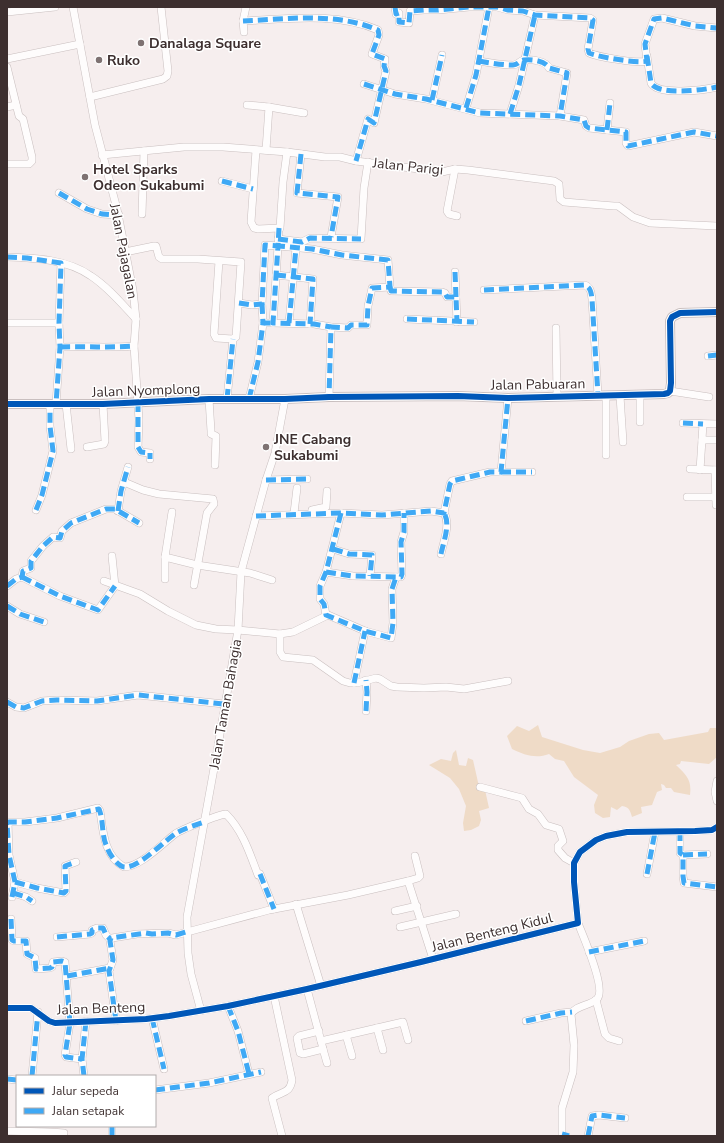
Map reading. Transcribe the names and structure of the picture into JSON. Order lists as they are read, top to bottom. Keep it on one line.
{"streets":{"street":["Jalan Parigi","Jalan Pajagalan","Jalan Pabuaran","Jalan Nyomplong","Jalan Taman Bahagia","Jalan Benteng Kidul","Jalan Benteng"]},"crossings":[["Jalan Parigi","Jalan Pajagalan"],["Jalan Pajagalan","Jalan Nyomplong"],["Jalan Pabuaran","Jalan Nyomplong"],["Jalan Pabuaran","Jalan Taman Bahagia"],["Jalan Nyomplong","Jalan Taman Bahagia"],["Jalan Taman Bahagia","Jalan Benteng Kidul"],["Jalan Taman Bahagia","Jalan Benteng"],["Jalan Benteng Kidul","Jalan Benteng"]],"places":["Danalaga Square","Ruko","Hotel Sparks Odeon Sukabumi","JNE Cabang Sukabumi"],"legend":["Jalur sepeda","Jalan setapak"]}
